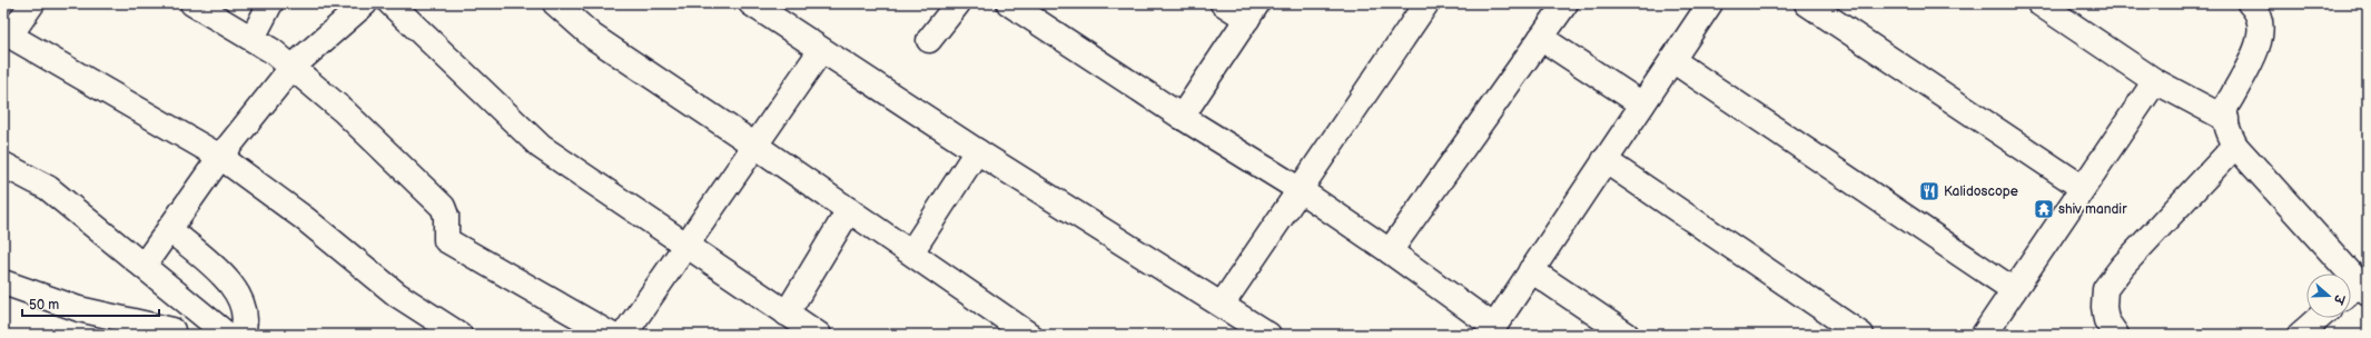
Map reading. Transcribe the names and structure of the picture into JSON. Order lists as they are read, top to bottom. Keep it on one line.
{"places":{"restaurant":["Kalidoscope"],"temple":["shiv mandir"]},"scale_bar":"50 m","north":"right"}
